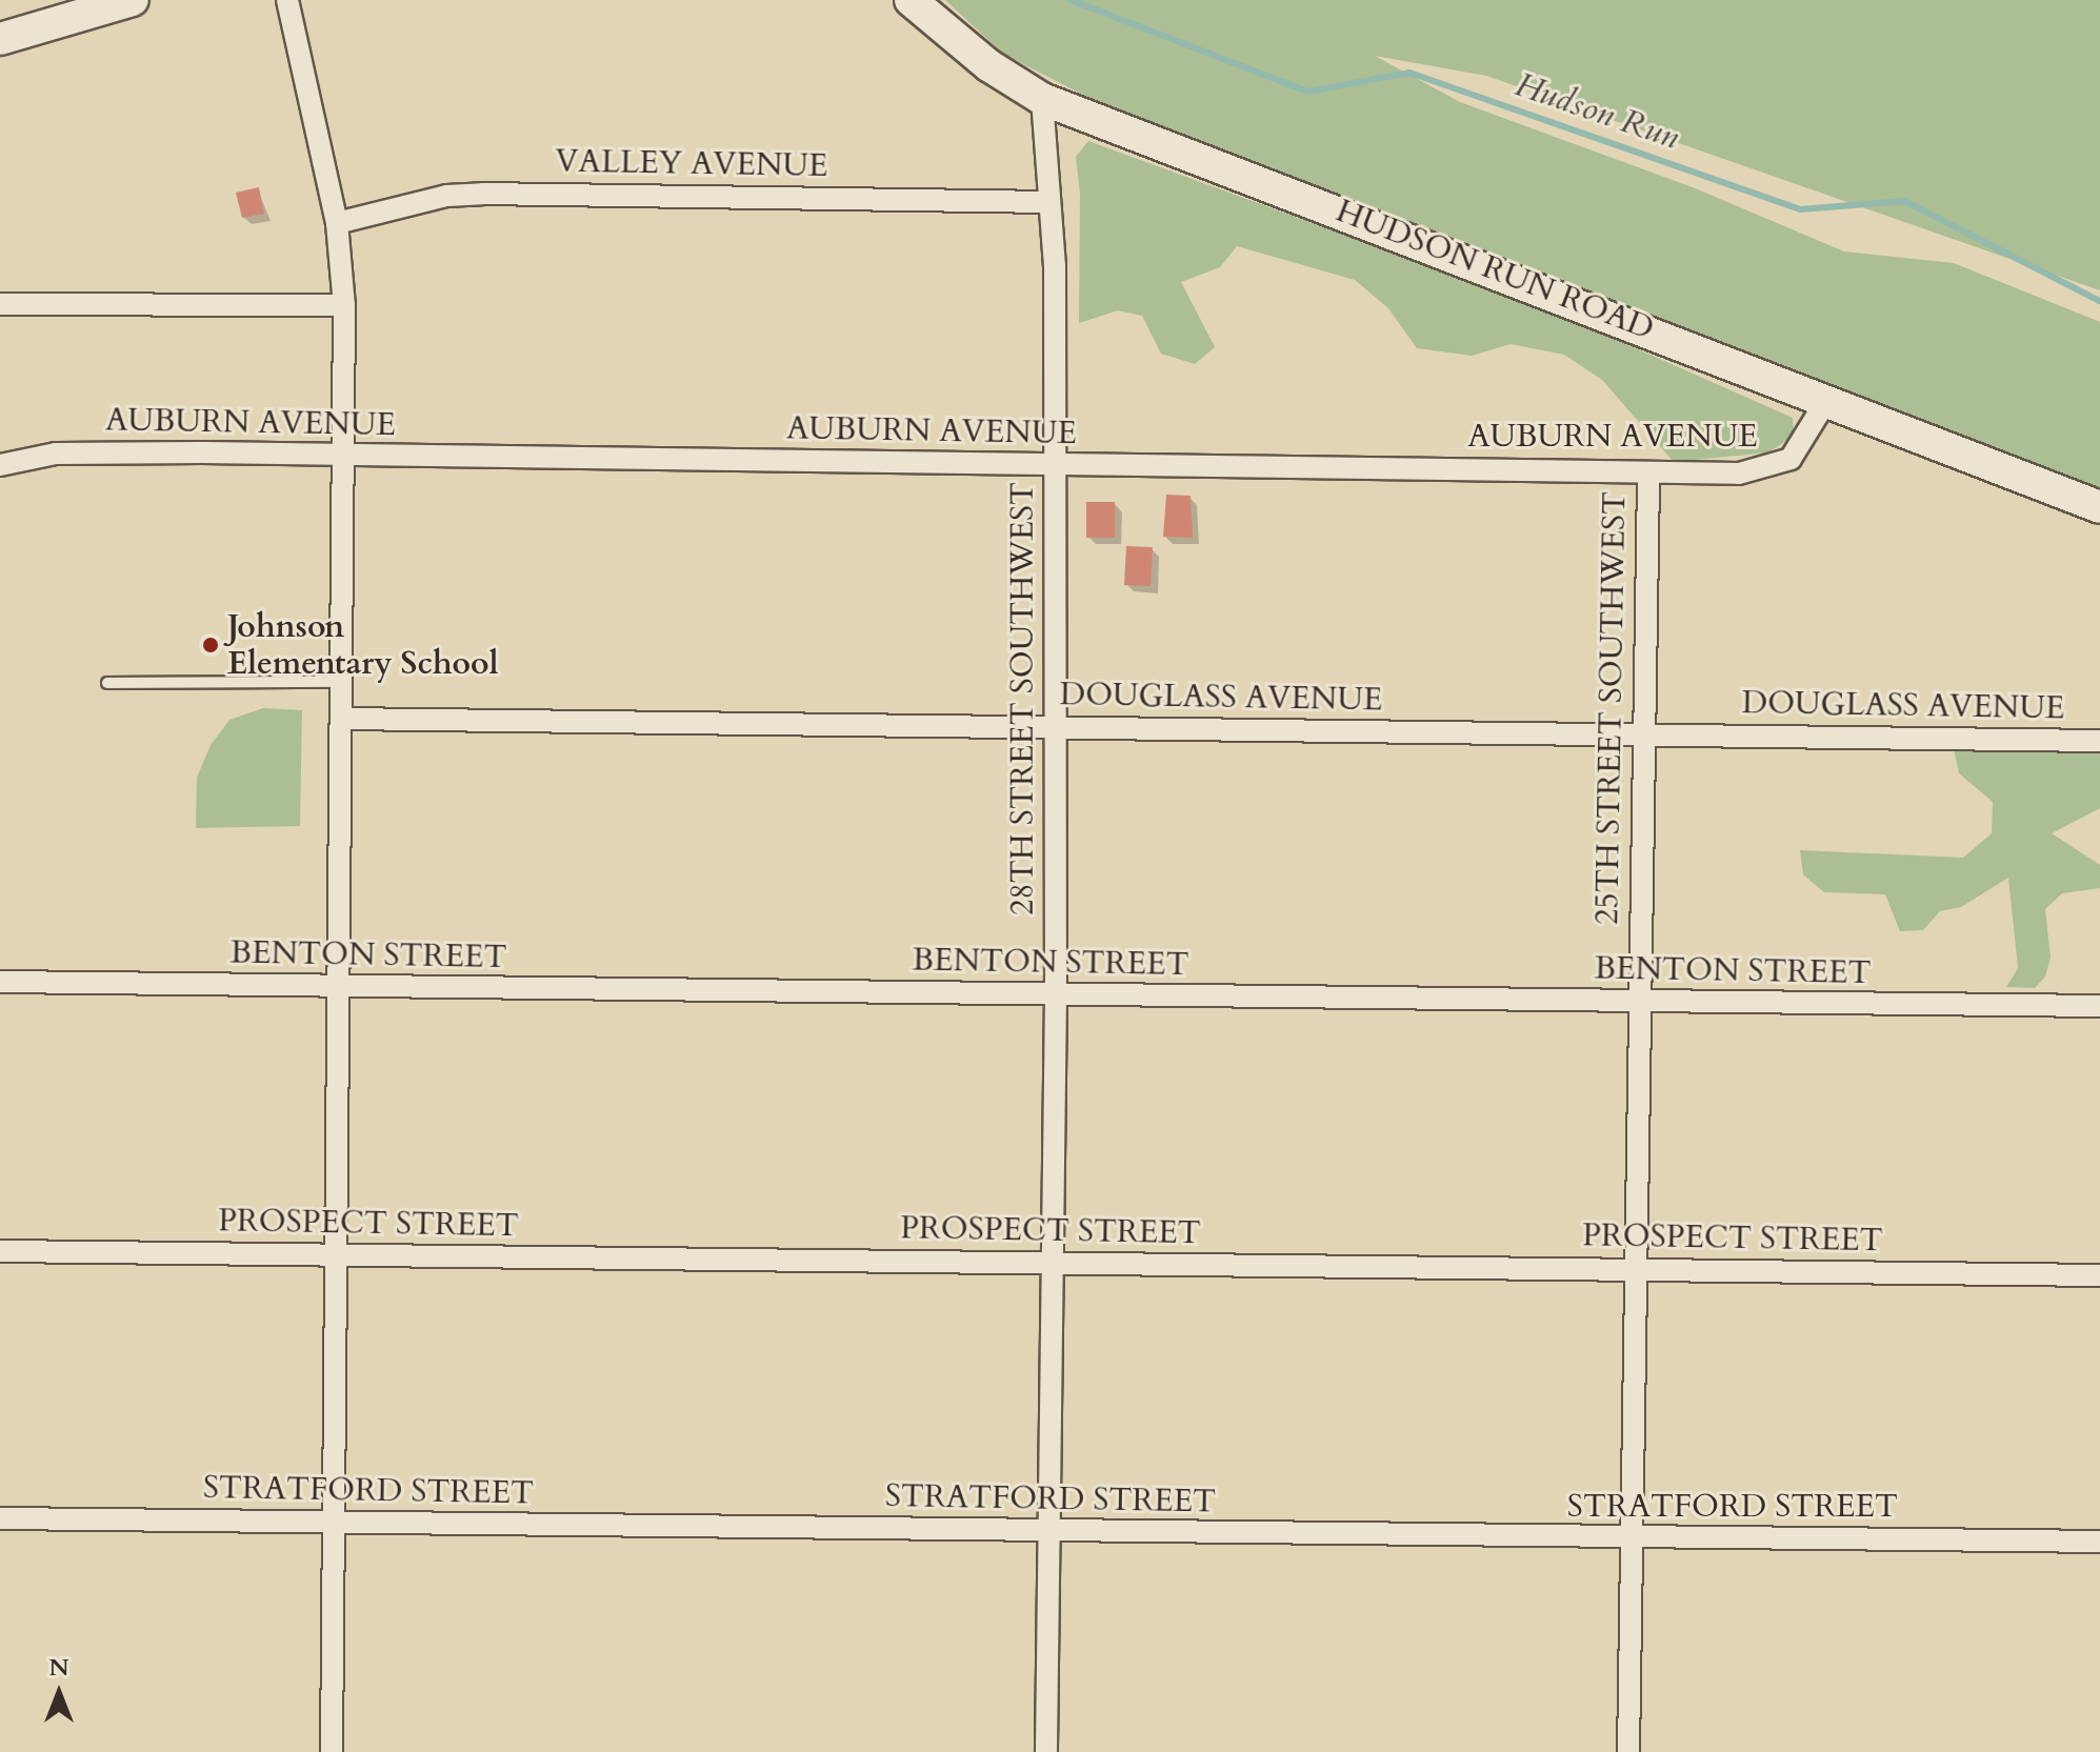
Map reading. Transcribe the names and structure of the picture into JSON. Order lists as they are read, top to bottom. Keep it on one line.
{"streets":{"main road":["HUDSON RUN ROAD"],"street":["VALLEY AVENUE","AUBURN AVENUE","DOUGLASS AVENUE","28TH STREET SOUTHWEST","25TH STREET SOUTHWEST","BENTON STREET","PROSPECT STREET","STRATFORD STREET"]},"crossings":[["VALLEY AVENUE","28TH STREET SOUTHWEST"],["HUDSON RUN ROAD","AUBURN AVENUE"],["HUDSON RUN ROAD","28TH STREET SOUTHWEST"],["AUBURN AVENUE","28TH STREET SOUTHWEST"],["AUBURN AVENUE","25TH STREET SOUTHWEST"],["DOUGLASS AVENUE","28TH STREET SOUTHWEST"],["DOUGLASS AVENUE","25TH STREET SOUTHWEST"],["28TH STREET SOUTHWEST","BENTON STREET"],["28TH STREET SOUTHWEST","PROSPECT STREET"],["28TH STREET SOUTHWEST","STRATFORD STREET"],["25TH STREET SOUTHWEST","BENTON STREET"],["25TH STREET SOUTHWEST","PROSPECT STREET"],["25TH STREET SOUTHWEST","STRATFORD STREET"]],"water":["Hudson Run"],"places":["Johnson Elementary School"],"north":"top"}
